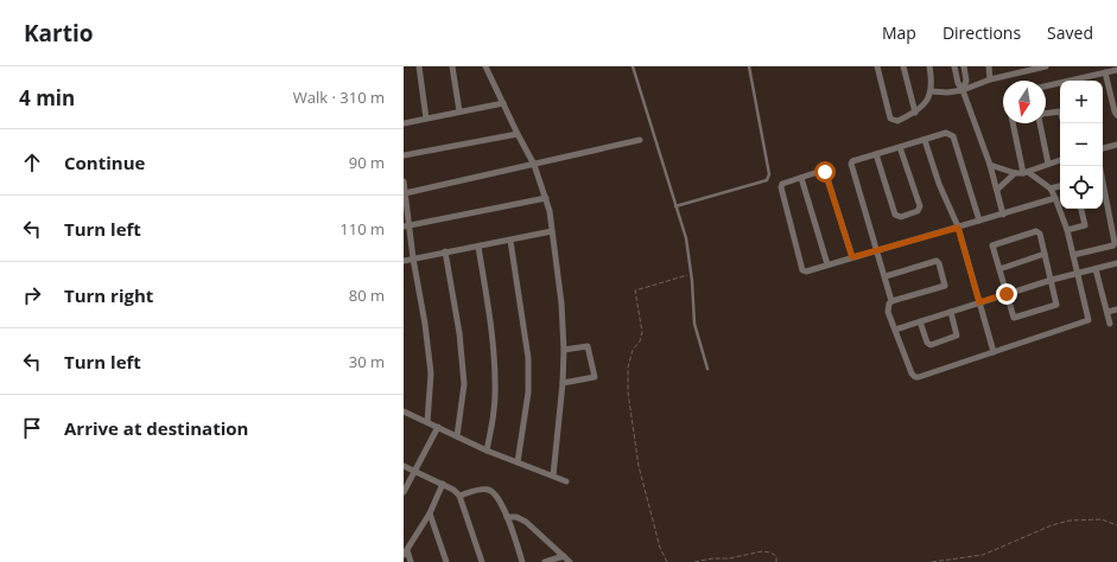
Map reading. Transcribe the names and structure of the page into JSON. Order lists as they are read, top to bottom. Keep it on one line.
{"north":"bottom","page":{"header":"Kartio","nav":["Map","Directions","Saved"],"heading":["4 min","Walk · 310 m"],"map_buttons":["+","−"],"list":[["Continue","90 m"],["Turn left","110 m"],["Turn right","80 m"],["Turn left","30 m"],"Arrive at destination"]}}
